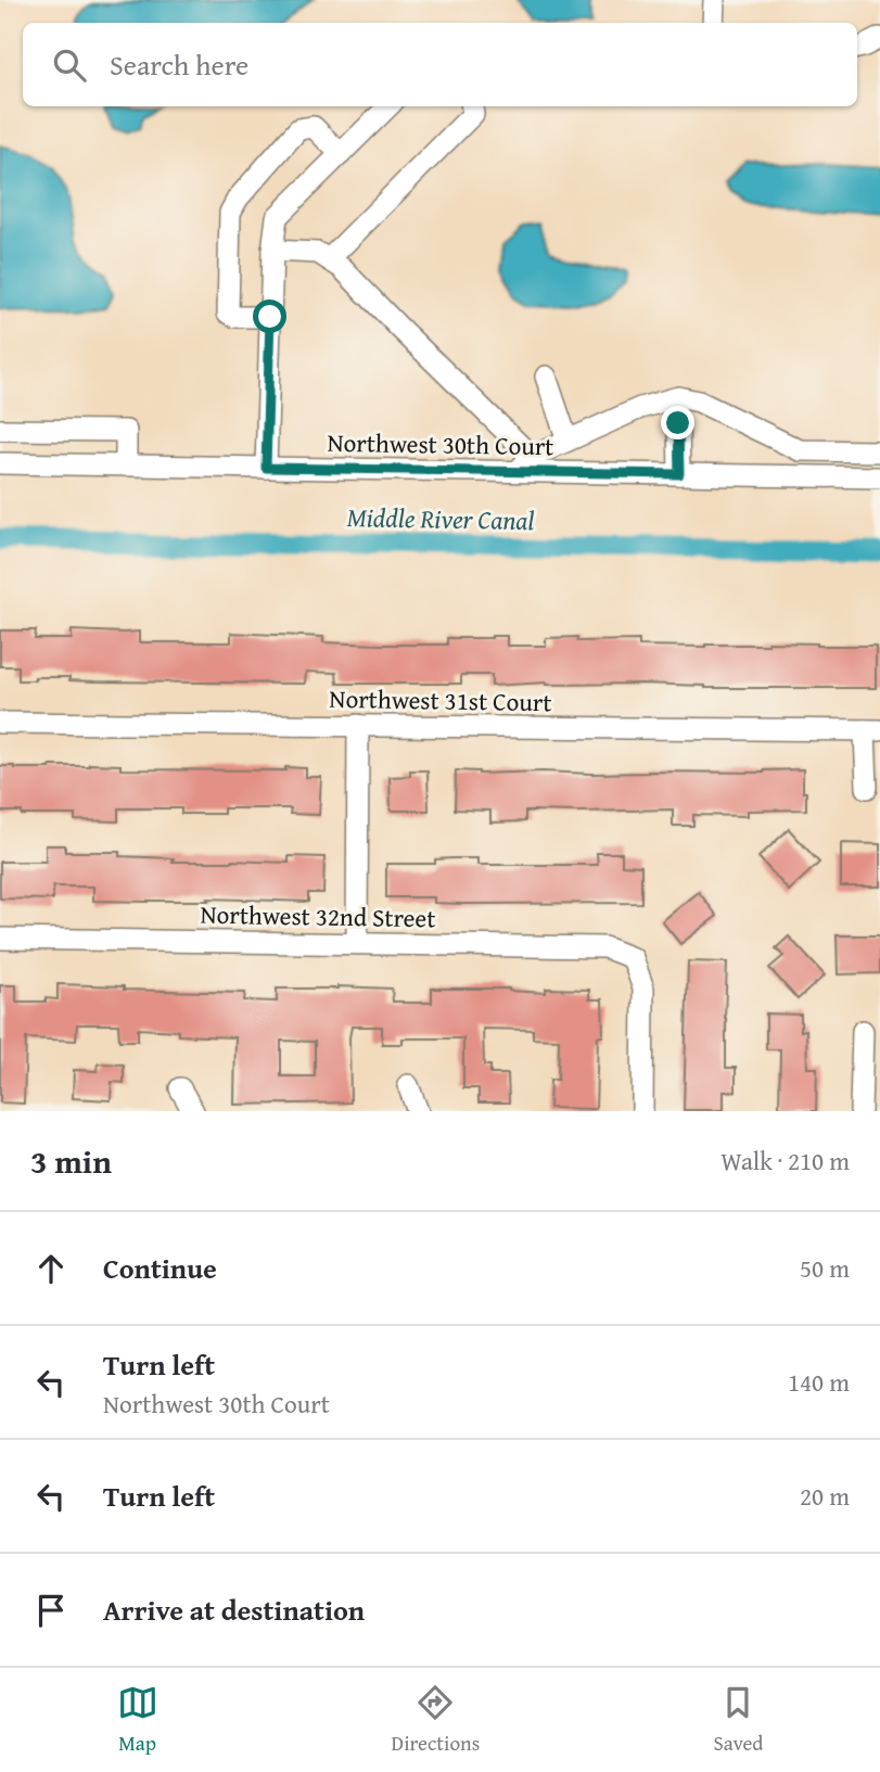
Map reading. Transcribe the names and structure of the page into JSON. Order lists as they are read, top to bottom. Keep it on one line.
{"streets":{"street":["Northwest 30th Court","Northwest 31st Court","Northwest 32nd Street"]},"water":["Middle River Canal"],"page":{"search":"Search here","heading":["3 min","Walk · 210 m"],"list":[["Continue","50 m"],["Turn left","Northwest 30th Court","140 m"],["Turn left","20 m"],"Arrive at destination"],"nav":["Map","Directions","Saved"]}}
